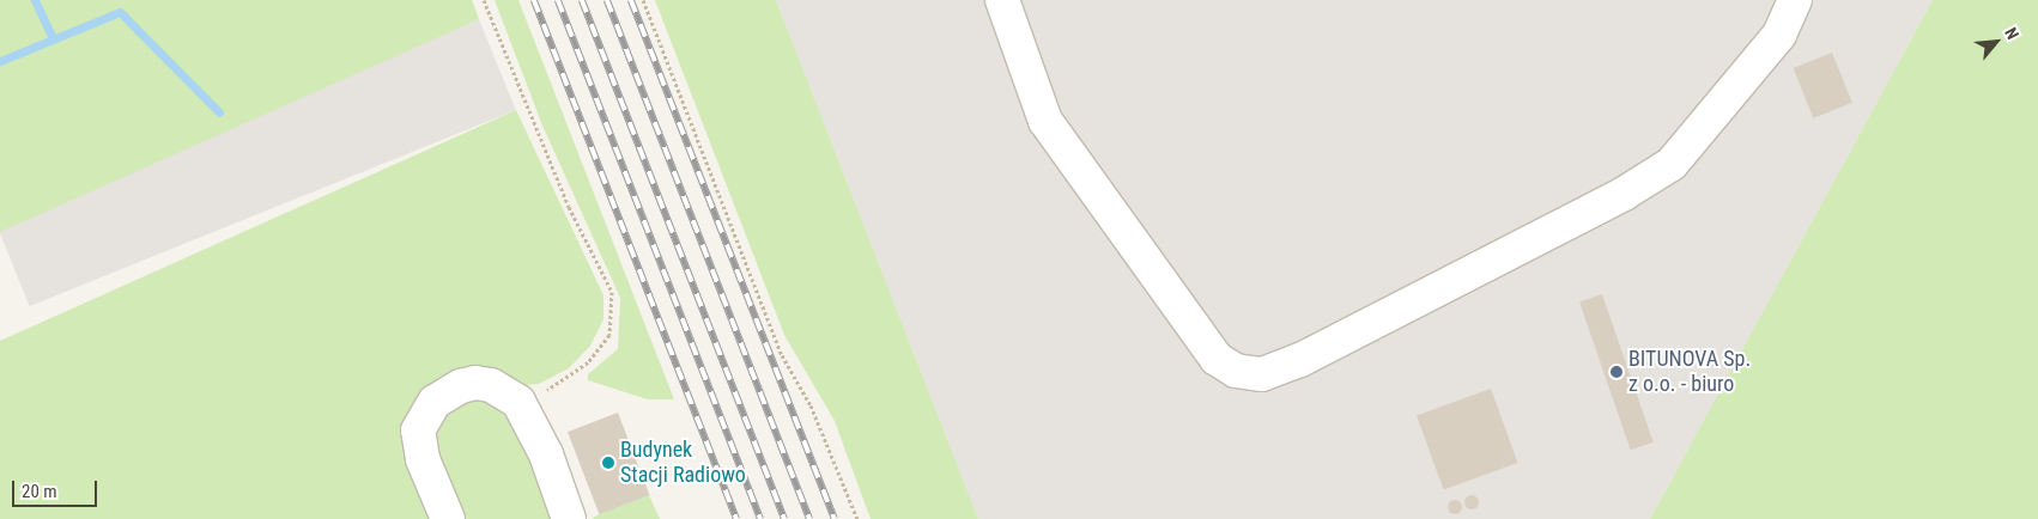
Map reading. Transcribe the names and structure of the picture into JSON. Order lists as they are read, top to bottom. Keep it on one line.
{"places":["BITUNOVA Sp. z o.o. - biuro","Budynek Stacji Radiowo"],"scale_bar":"20 m","north":"top right"}
